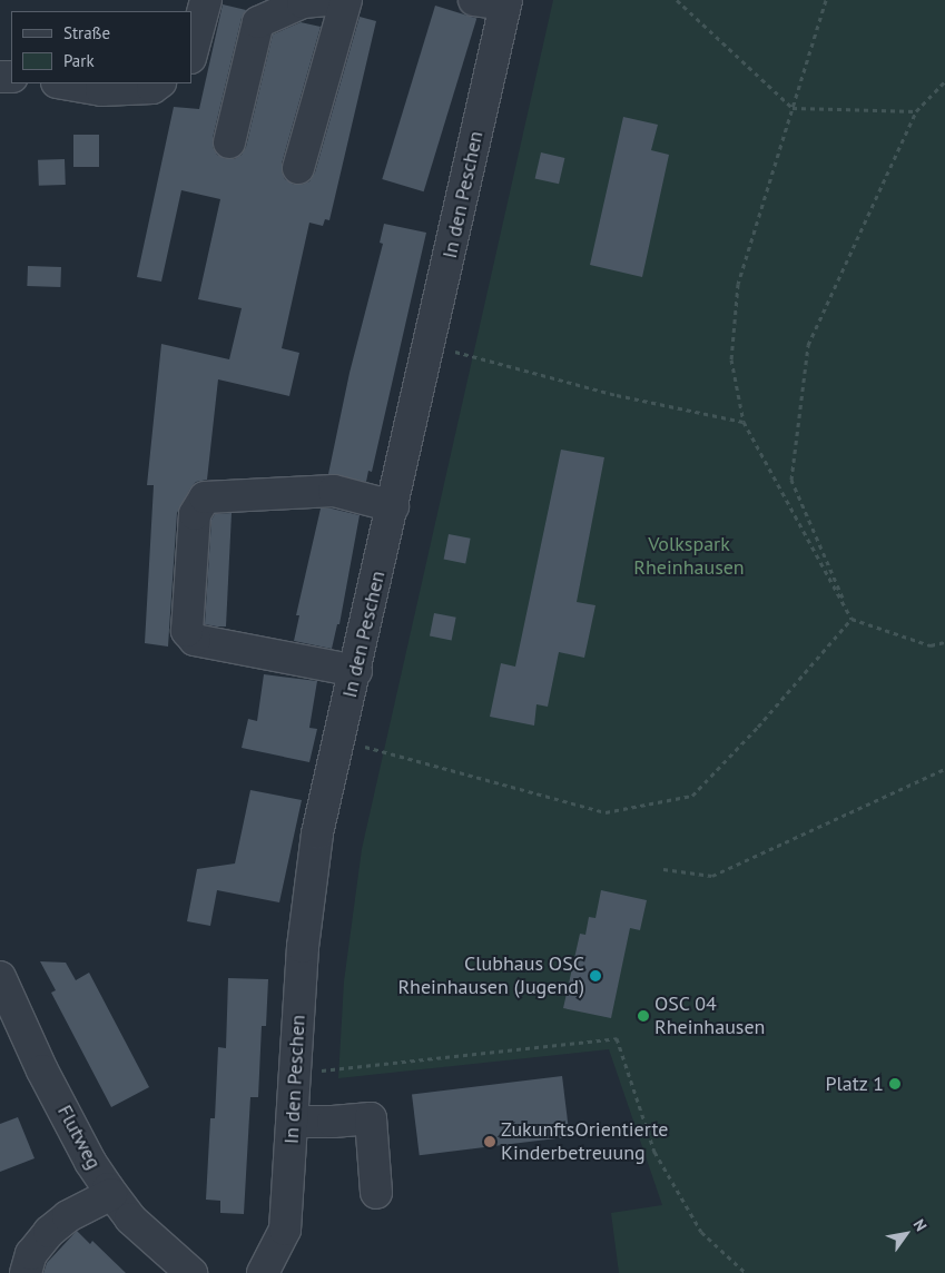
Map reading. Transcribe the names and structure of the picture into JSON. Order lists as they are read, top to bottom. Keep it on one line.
{"streets":{"street":["In den Peschen","Flutweg"]},"parks":["Volkspark Rheinhausen"],"places":["Clubhaus OSC Rheinhausen (Jugend)","OSC 04 Rheinhausen","Platz 1","ZukunftsOrientierte Kinderbetreuung"],"legend":["Straße","Park"],"north":"top right"}
